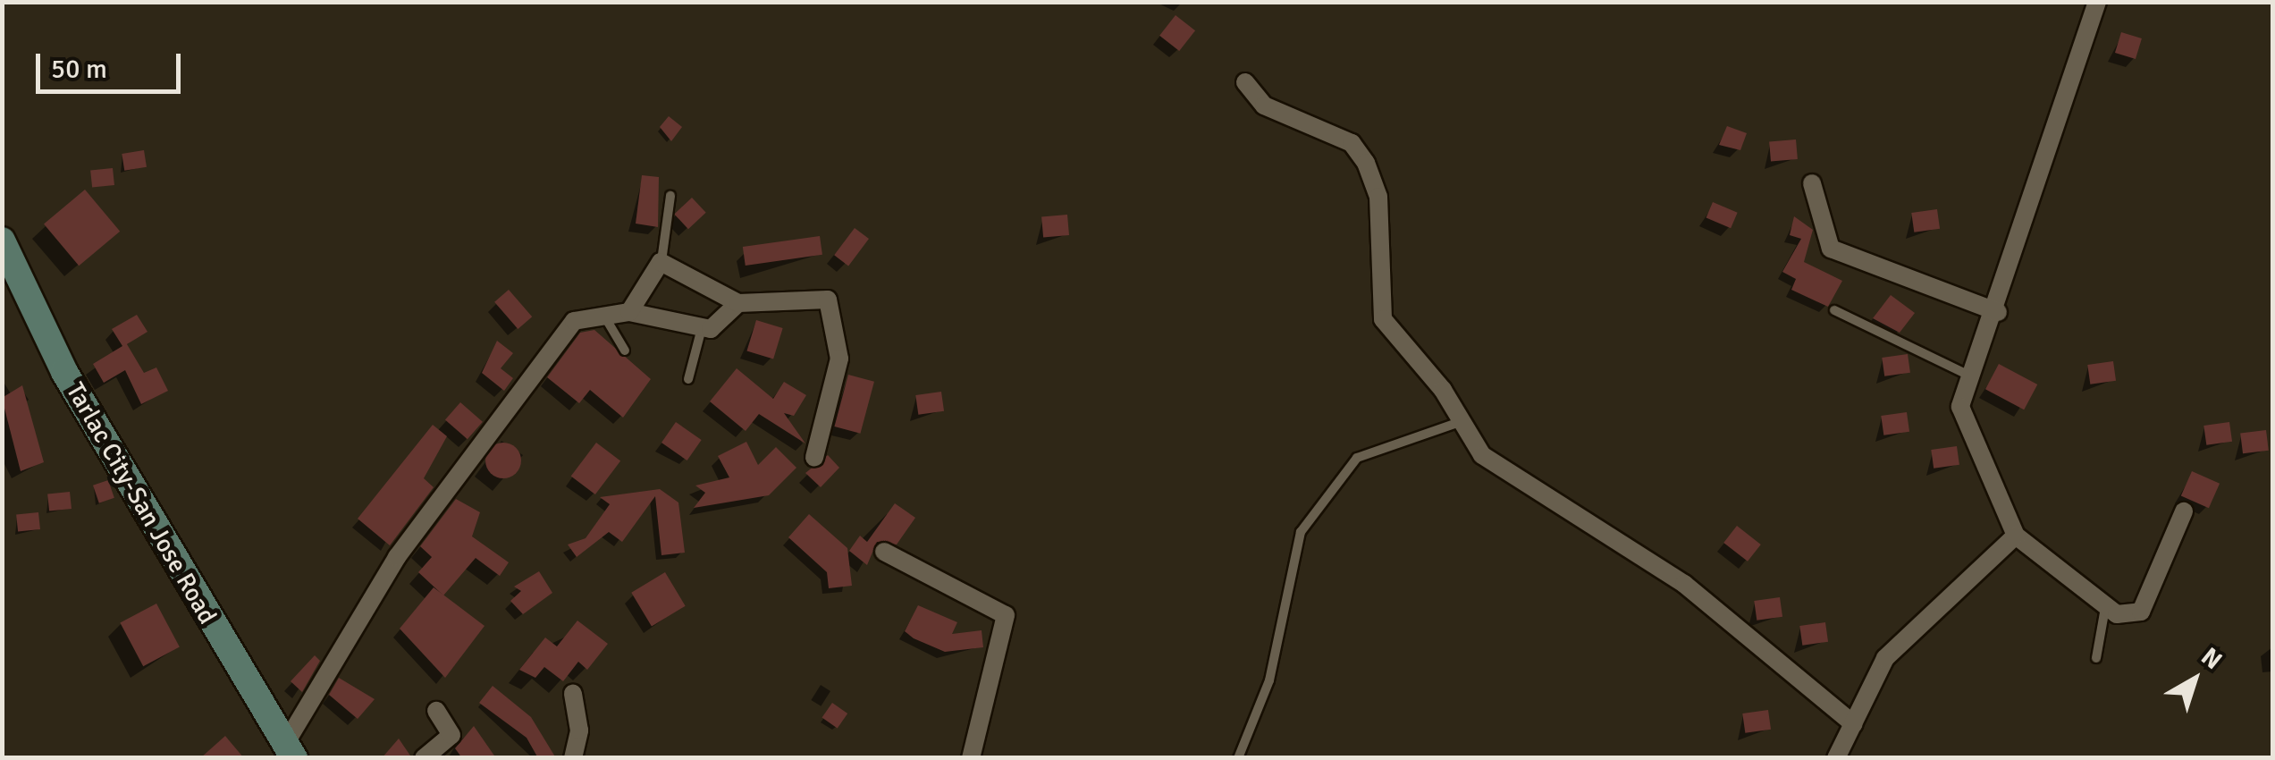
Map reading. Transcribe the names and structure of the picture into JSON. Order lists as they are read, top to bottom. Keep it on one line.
{"streets":{"main road":["Tarlac City-San Jose Road"]},"scale_bar":"50 m","north":"top right"}
